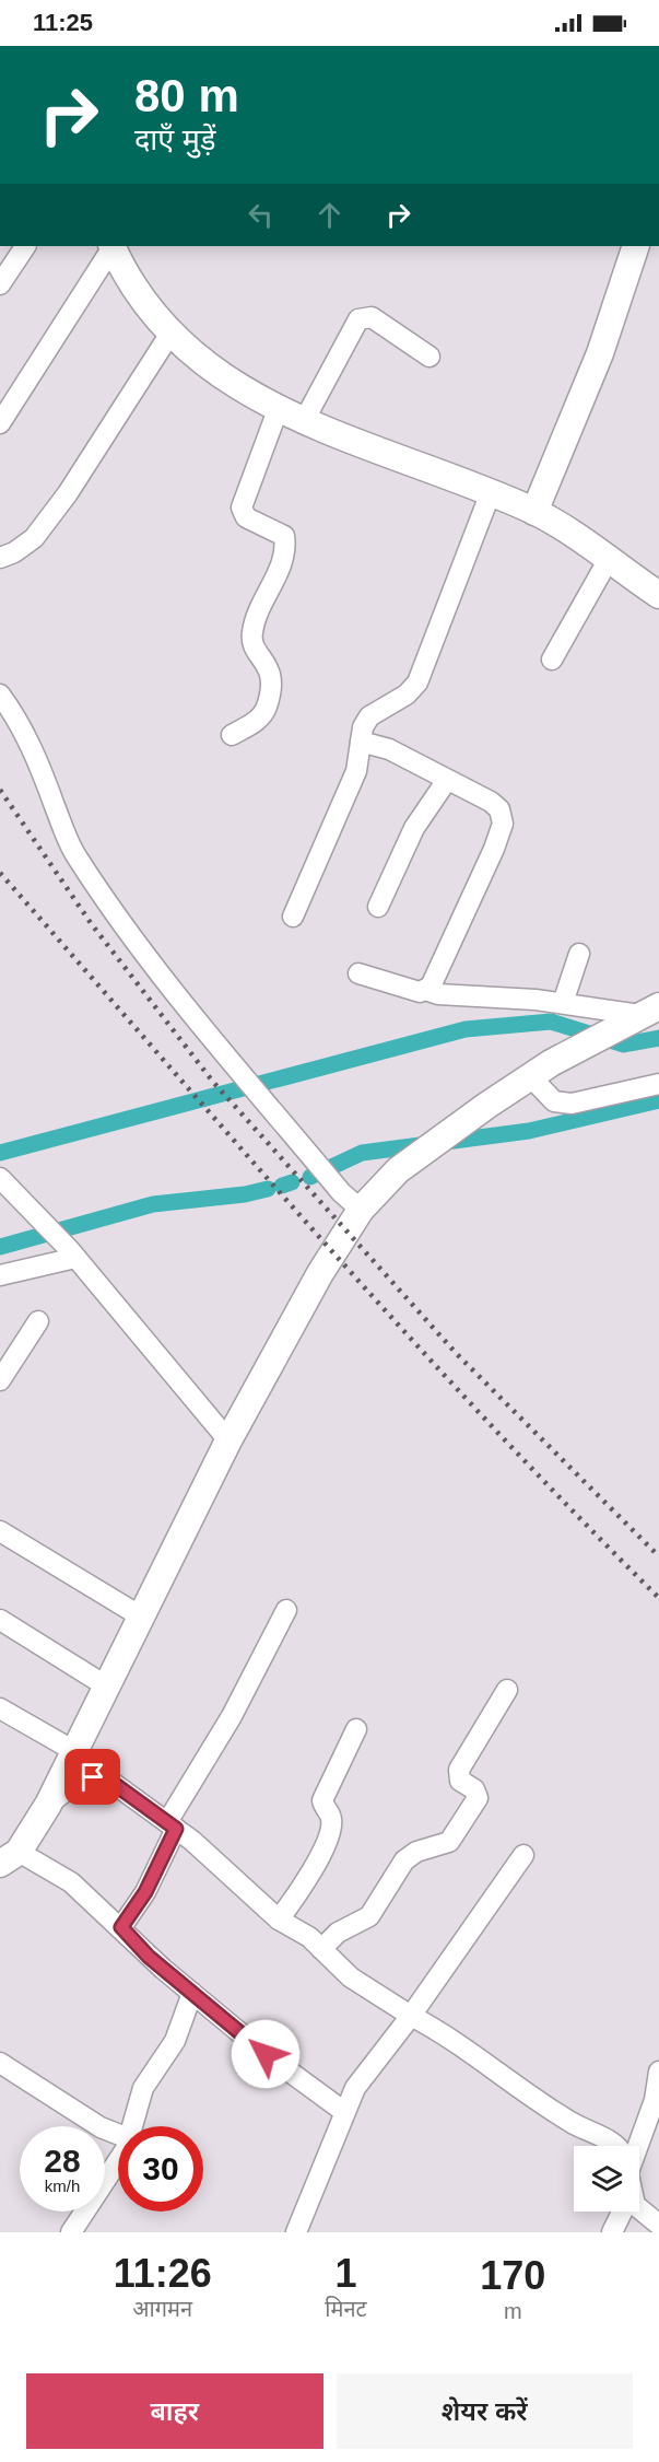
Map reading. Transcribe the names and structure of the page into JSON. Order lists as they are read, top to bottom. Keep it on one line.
{"page":{"status":"11:25","turn":["80 m","दाएँ मुड़ें"],"speed":"28 km/h","limit":"30","eta":["11:26","आगमन","1","मिनट","170","m"],"buttons":["बाहर","शेयर करें"]}}
